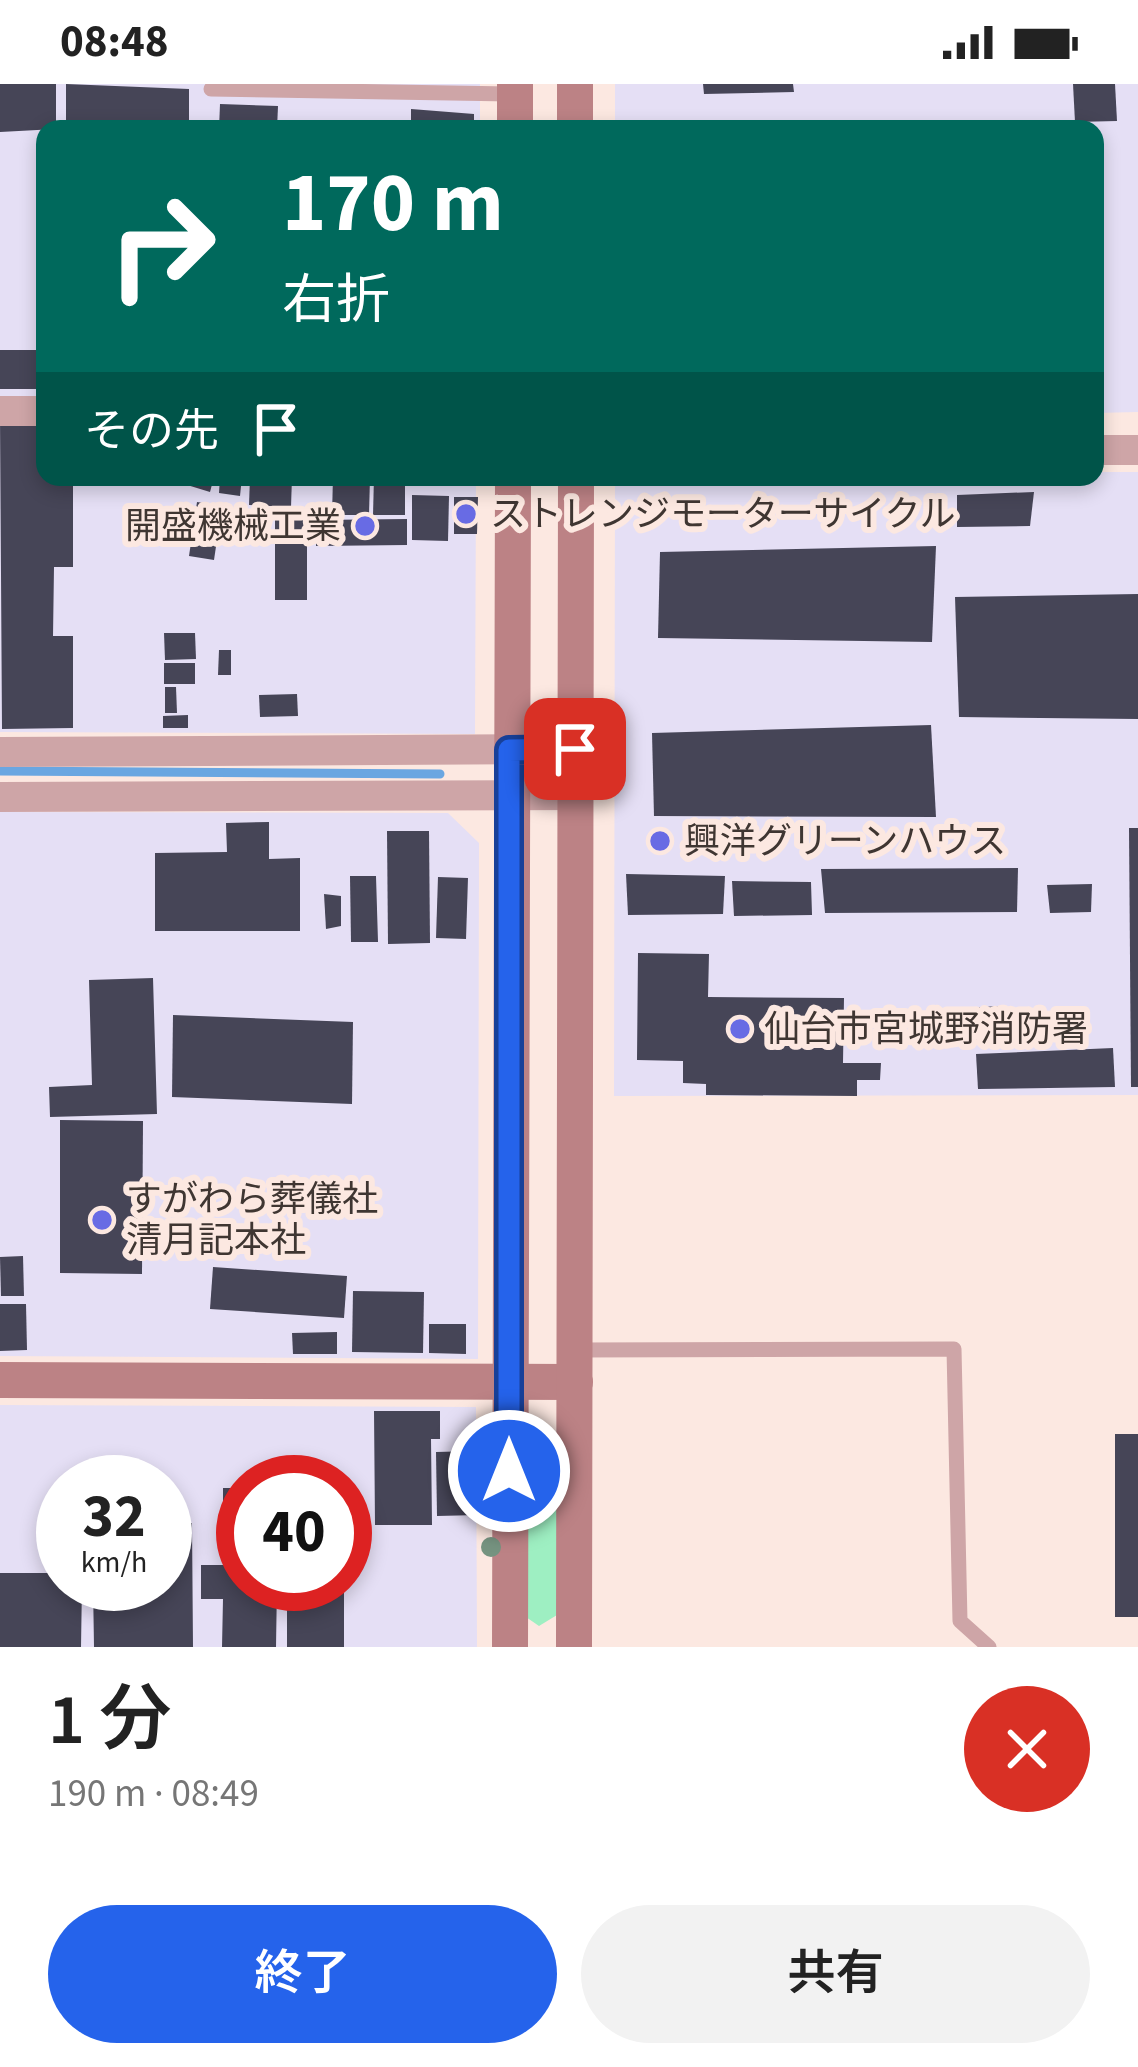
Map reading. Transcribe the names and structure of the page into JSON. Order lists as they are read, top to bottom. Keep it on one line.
{"places":["ストレンジモーターサイクル","開盛機械工業","興洋グリーンハウス","仙台市宮城野消防署","すがわら葬儀社 清月記本社"],"page":{"status":"08:48","turn":["170 m","右折"],"then":"その先","speed":"32 km/h","limit":"40","heading":["1 分","190 m · 08:49"],"buttons":["終了","共有"]}}
